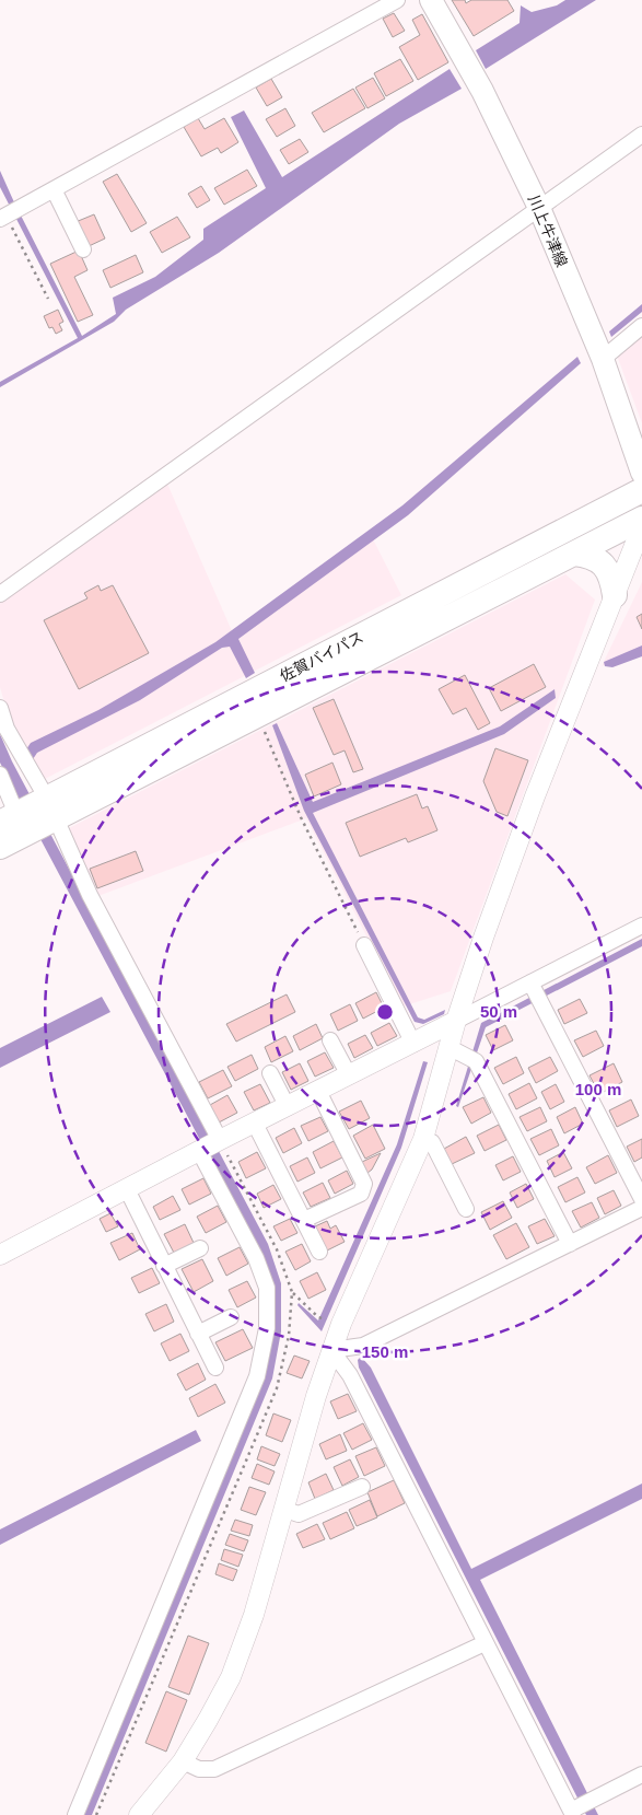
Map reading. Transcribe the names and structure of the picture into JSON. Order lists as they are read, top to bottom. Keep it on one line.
{"streets":{"highway":["佐賀バイパス"],"main road":["川上牛津線"]},"crossings":[["川上牛津線","佐賀バイパス"]],"rings":["50 m","100 m","150 m"]}
